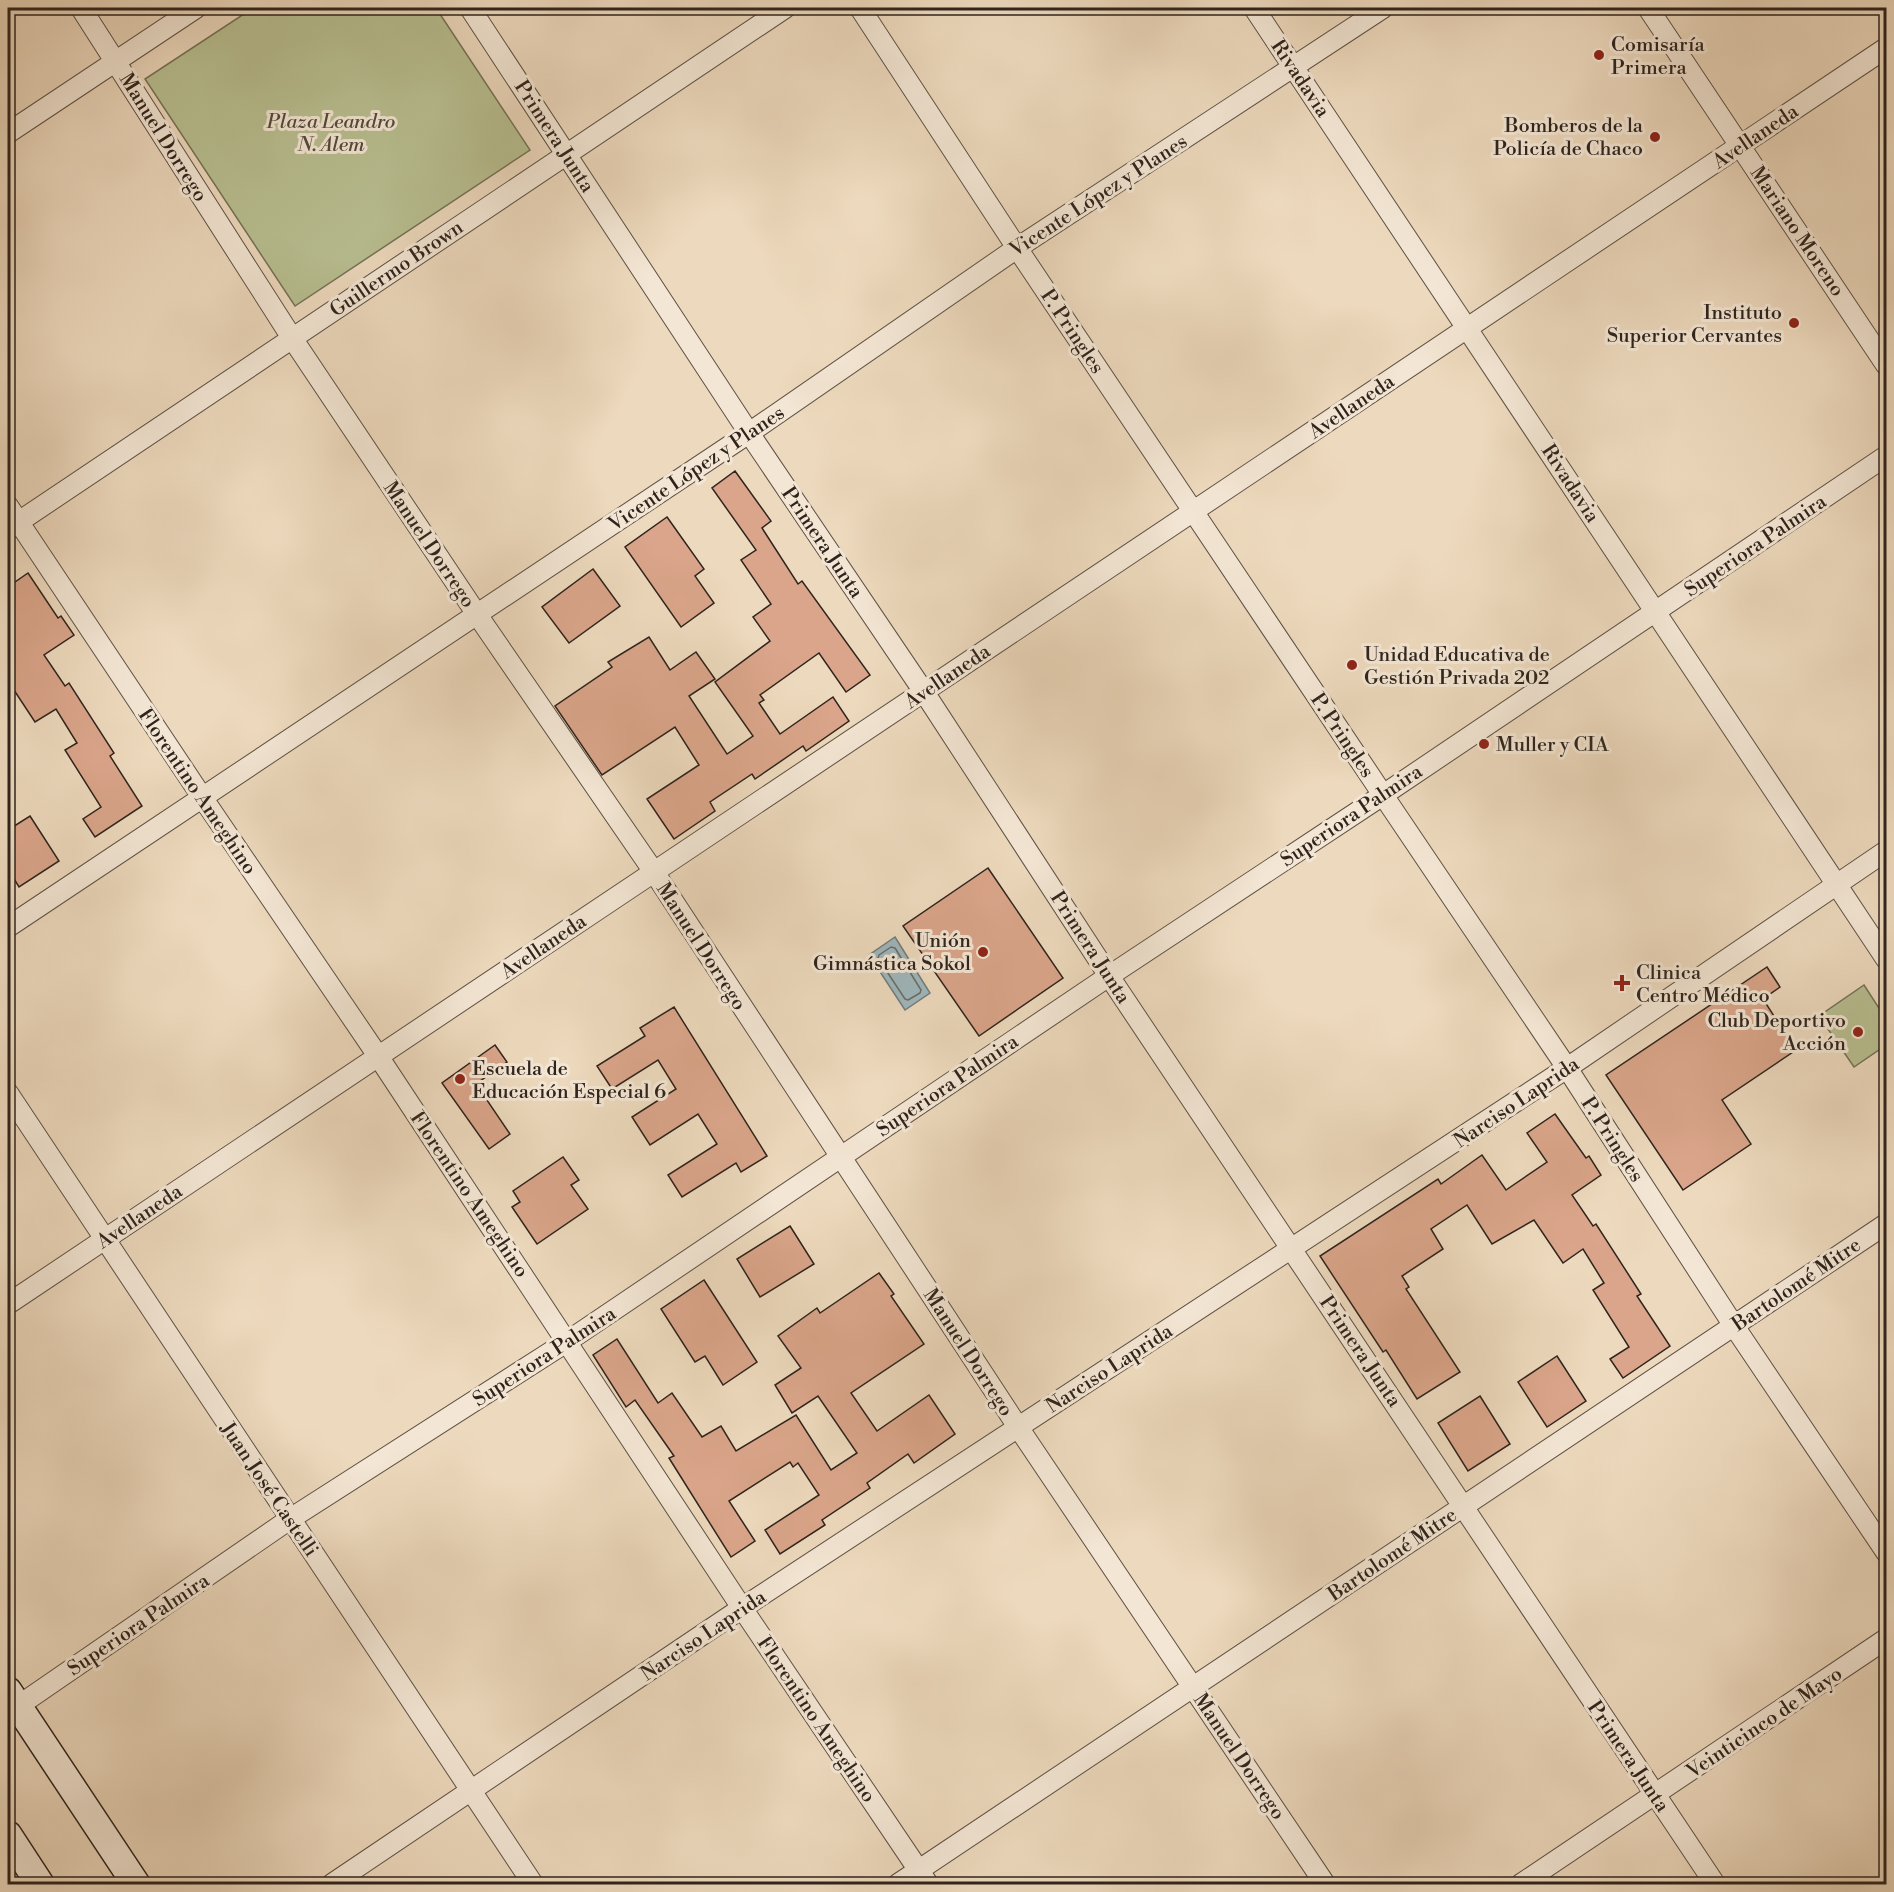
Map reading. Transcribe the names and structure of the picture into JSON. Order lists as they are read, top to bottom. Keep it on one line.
{"streets":{"street":["Rivadavia","Primera Junta","Avellaneda","Manuel Dorrego","Vicente López y Planes","Mariano Moreno","Guillermo Brown","P. Pringles","Superiora Palmira","Florentino Ameghino","Narciso Laprida","Bartolomé Mitre","Juan José Castelli","Veinticinco de Mayo"]},"crossings":[["Rivadavia","Avellaneda"],["Rivadavia","Vicente López y Planes"],["Rivadavia","Superiora Palmira"],["Rivadavia","Narciso Laprida"],["Primera Junta","Avellaneda"],["Primera Junta","Vicente López y Planes"],["Primera Junta","Guillermo Brown"],["Primera Junta","Superiora Palmira"],["Primera Junta","Narciso Laprida"],["Primera Junta","Bartolomé Mitre"],["Primera Junta","Veinticinco de Mayo"],["Avellaneda","Manuel Dorrego"],["Avellaneda","Mariano Moreno"],["Avellaneda","P. Pringles"],["Avellaneda","Florentino Ameghino"],["Avellaneda","Juan José Castelli"],["Manuel Dorrego","Vicente López y Planes"],["Manuel Dorrego","Guillermo Brown"],["Manuel Dorrego","Superiora Palmira"],["Manuel Dorrego","Narciso Laprida"],["Manuel Dorrego","Bartolomé Mitre"],["Vicente López y Planes","P. Pringles"],["Vicente López y Planes","Florentino Ameghino"],["Guillermo Brown","Florentino Ameghino"],["P. Pringles","Superiora Palmira"],["P. Pringles","Narciso Laprida"],["P. Pringles","Bartolomé Mitre"],["Superiora Palmira","Florentino Ameghino"],["Superiora Palmira","Juan José Castelli"],["Florentino Ameghino","Narciso Laprida"],["Florentino Ameghino","Bartolomé Mitre"],["Narciso Laprida","Juan José Castelli"]],"parks":["Plaza Leandro N. Alem"],"places":{"other":["Comisaría Primera","Bomberos de la Policía de Chaco","Instituto Superior Cervantes","Unidad Educativa de Gestión Privada 202","Muller y CIA","Unión Gimnástica Sokol","Club Deportivo Acción","Escuela de Educación Especial 6"],"health":["Clinica Centro Médico"]}}
